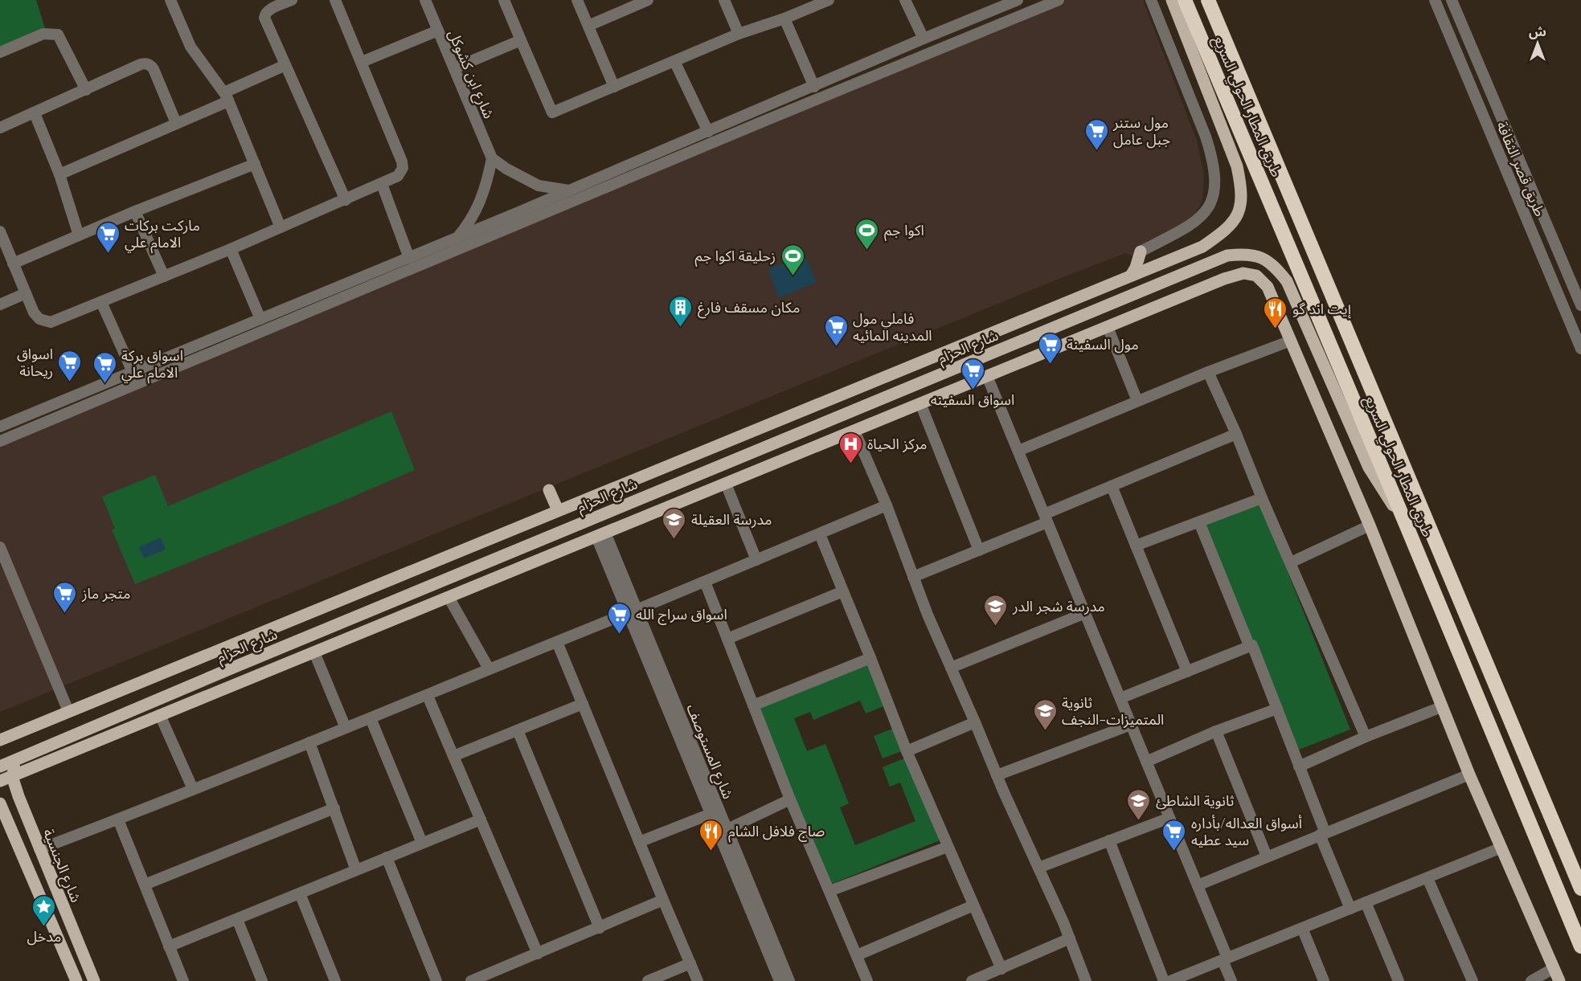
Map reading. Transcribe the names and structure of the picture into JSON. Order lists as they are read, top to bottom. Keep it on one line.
{"streets":{"highway":["طريق المطار الحولي السريع"],"main road":["شارع الحزام","شارع الجنسية"],"street":["شارع ابن كشوكل","طريق قصر الثقافة","شارع المستوصف"]},"crossings":[["طريق المطار الحولي السريع","شارع الحزام"]],"places":{"supermarket":["مول ستنر جبل عامل","ماركت بركات الامام علي","فاملي مول المدينه المائيه","مول السفينة","اسواق ريحانة","اسواق بركة الامام علي","اسواق السفينه","متجر ماز","اسواق سراج الله","أسواق العداله/بأداره سيد عطيه"],"sports":["اكوا جم","زحليقة اكوا جم"],"building":["مكان مسقف فارغ"],"restaurant":["إيت اند گو","صاج فلافل الشام"],"hospital":["مركز الحياة"],"school or university":["مدرسة العقيلة","مدرسة شجر الدر","ثانوية المتميزات-النجف","ثانوية الشاطئ"],"place":["مدخل"]},"north":"top"}
